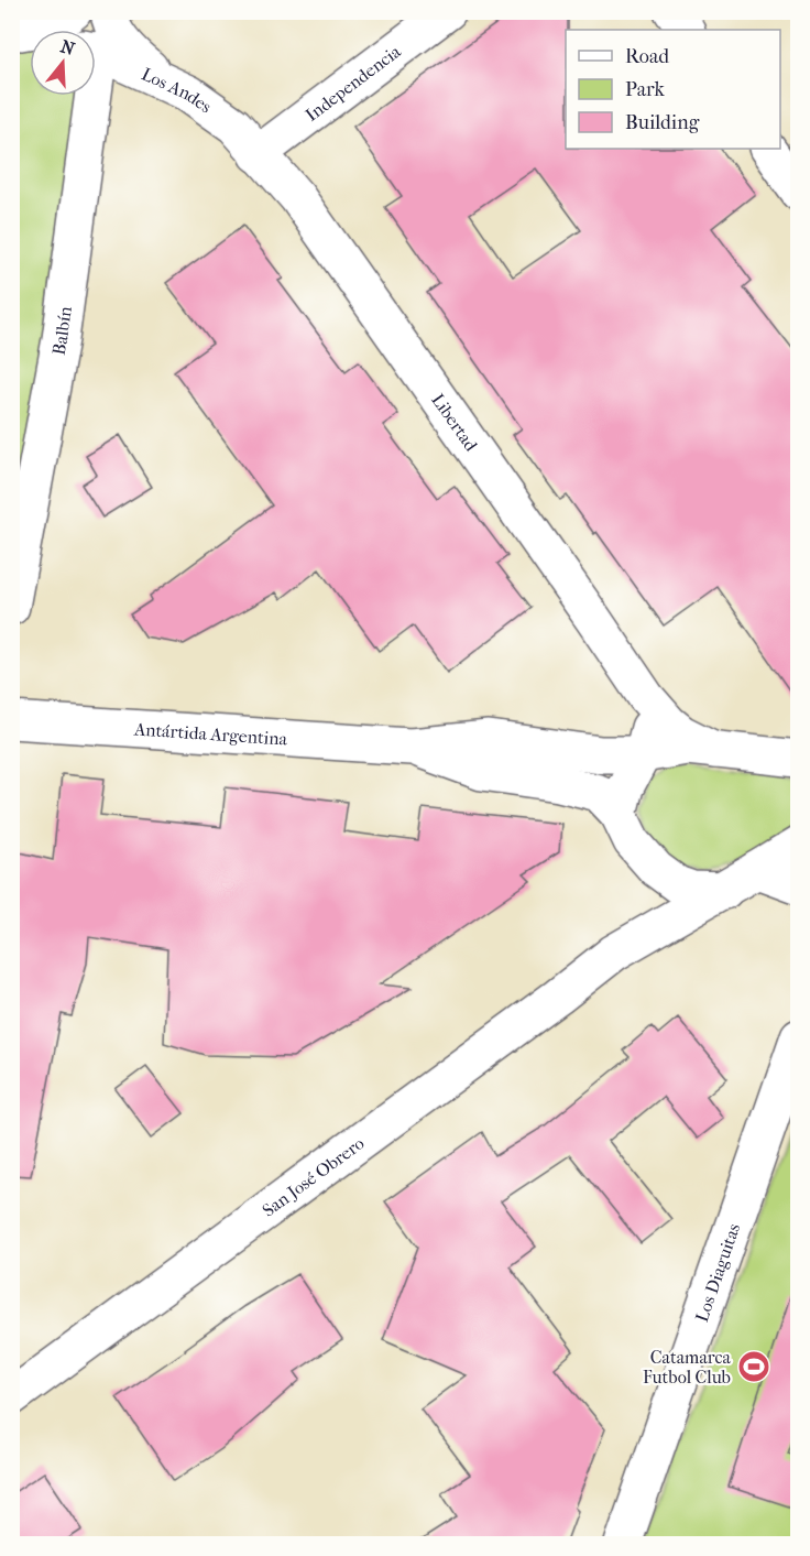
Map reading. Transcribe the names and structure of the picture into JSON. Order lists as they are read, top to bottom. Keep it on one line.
{"streets":{"street":["Independencia","Los Andes","Balbín","Libertad","Antártida Argentina","San José Obrero","Los Diaguitas"]},"crossings":[["Independencia","Los Andes"],["Independencia","Libertad"],["Los Andes","Libertad"],["Libertad","Antártida Argentina"],["Antártida Argentina","San José Obrero"]],"places":{"sports":["Catamarca Futbol Club"]},"legend":["Road","Park","Building"],"north":"top"}
